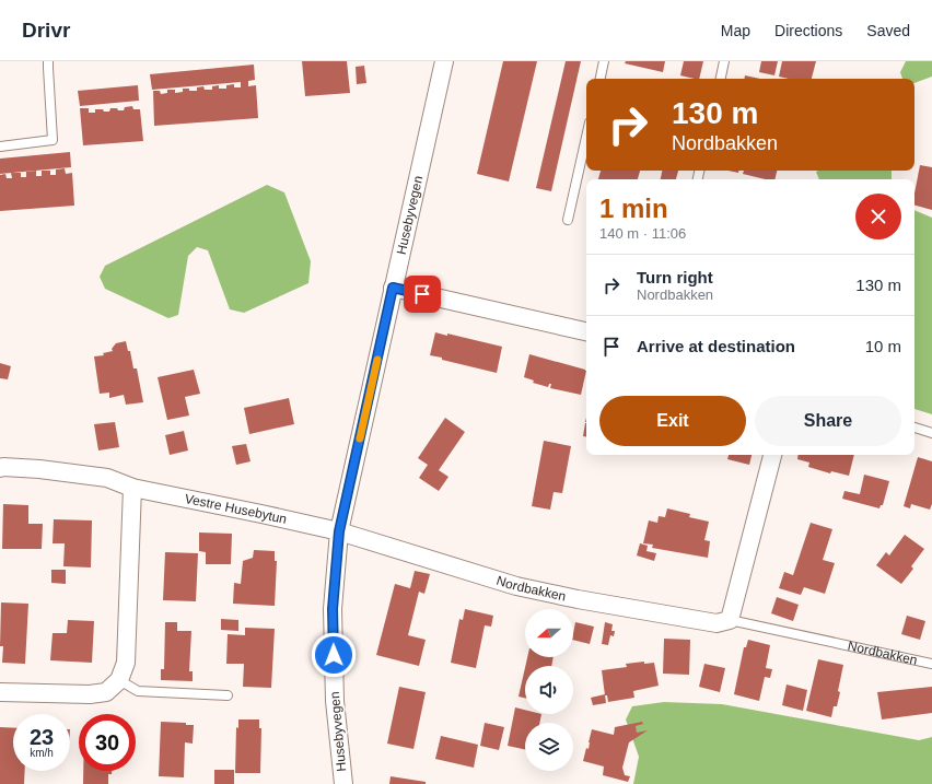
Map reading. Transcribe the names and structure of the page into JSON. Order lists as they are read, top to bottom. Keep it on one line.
{"streets":{"street":["Husebyvegen","Vestre Husebytun","Nordbakken"]},"crossings":[["Husebyvegen","Vestre Husebytun"],["Husebyvegen","Nordbakken"],["Vestre Husebytun","Nordbakken"]],"north":"left","page":{"header":"Drivr","nav":["Map","Directions","Saved"],"turn":["130 m","Nordbakken"],"heading":["1 min","140 m · 11:06"],"list":[{"name":"Turn right","note":"Nordbakken","value":"130 m"},{"name":"Arrive at destination","value":"10 m"}],"buttons":["Exit","Share"],"speed":"23 km/h","limit":"30"}}
